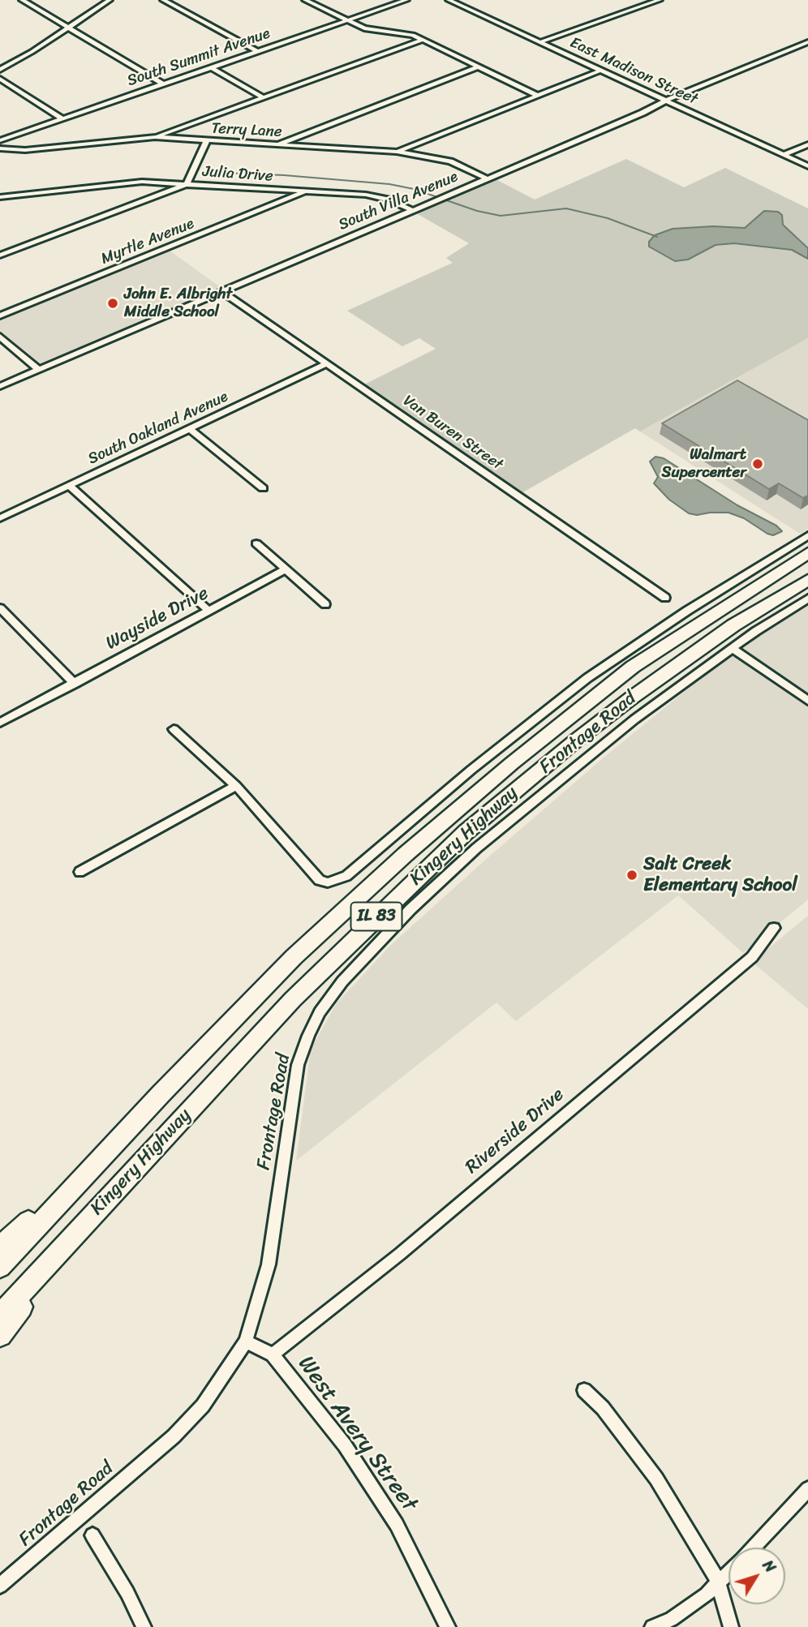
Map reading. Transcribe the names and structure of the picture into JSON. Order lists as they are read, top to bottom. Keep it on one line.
{"streets":{"highway":["Kingery Highway","IL 83"],"street":["South Summit Avenue","East Madison Street","Terry Lane","Julia Drive","South Villa Avenue","Myrtle Avenue","South Oakland Avenue","Van Buren Street","Wayside Drive","Frontage Road","Riverside Drive","West Avery Street"]},"crossings":[["East Madison Street","South Villa Avenue"],["Terry Lane","South Villa Avenue"],["Julia Drive","South Villa Avenue"],["Julia Drive","Myrtle Avenue"],["South Villa Avenue","Van Buren Street"],["South Oakland Avenue","Van Buren Street"],["Frontage Road","West Avery Street"],["Riverside Drive","West Avery Street"]],"places":["John E. Albright Middle School","Walmart Supercenter","Salt Creek Elementary School"],"north":"top right"}
